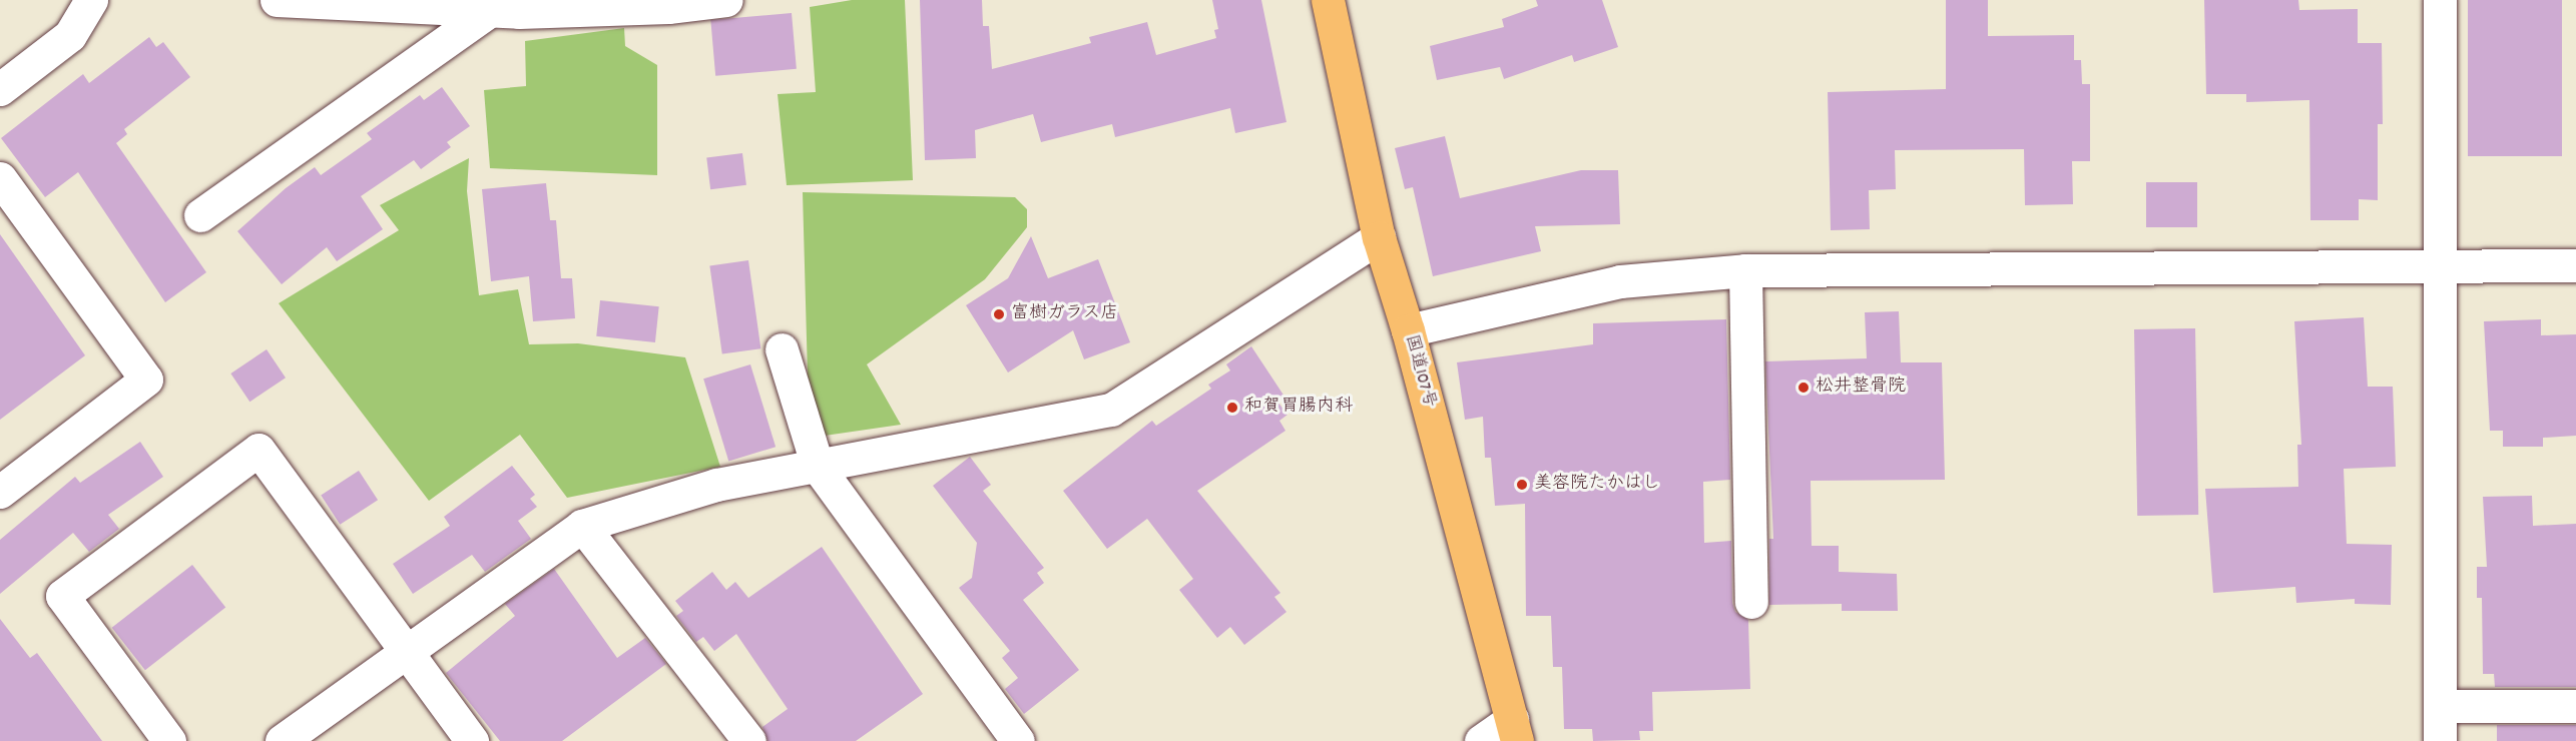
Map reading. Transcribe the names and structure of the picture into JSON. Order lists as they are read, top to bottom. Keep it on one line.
{"streets":{"highway":["国道107号"]},"places":["富樹ガラス店","松井整骨院","和賀胃腸内科","美容院たかはし"]}
